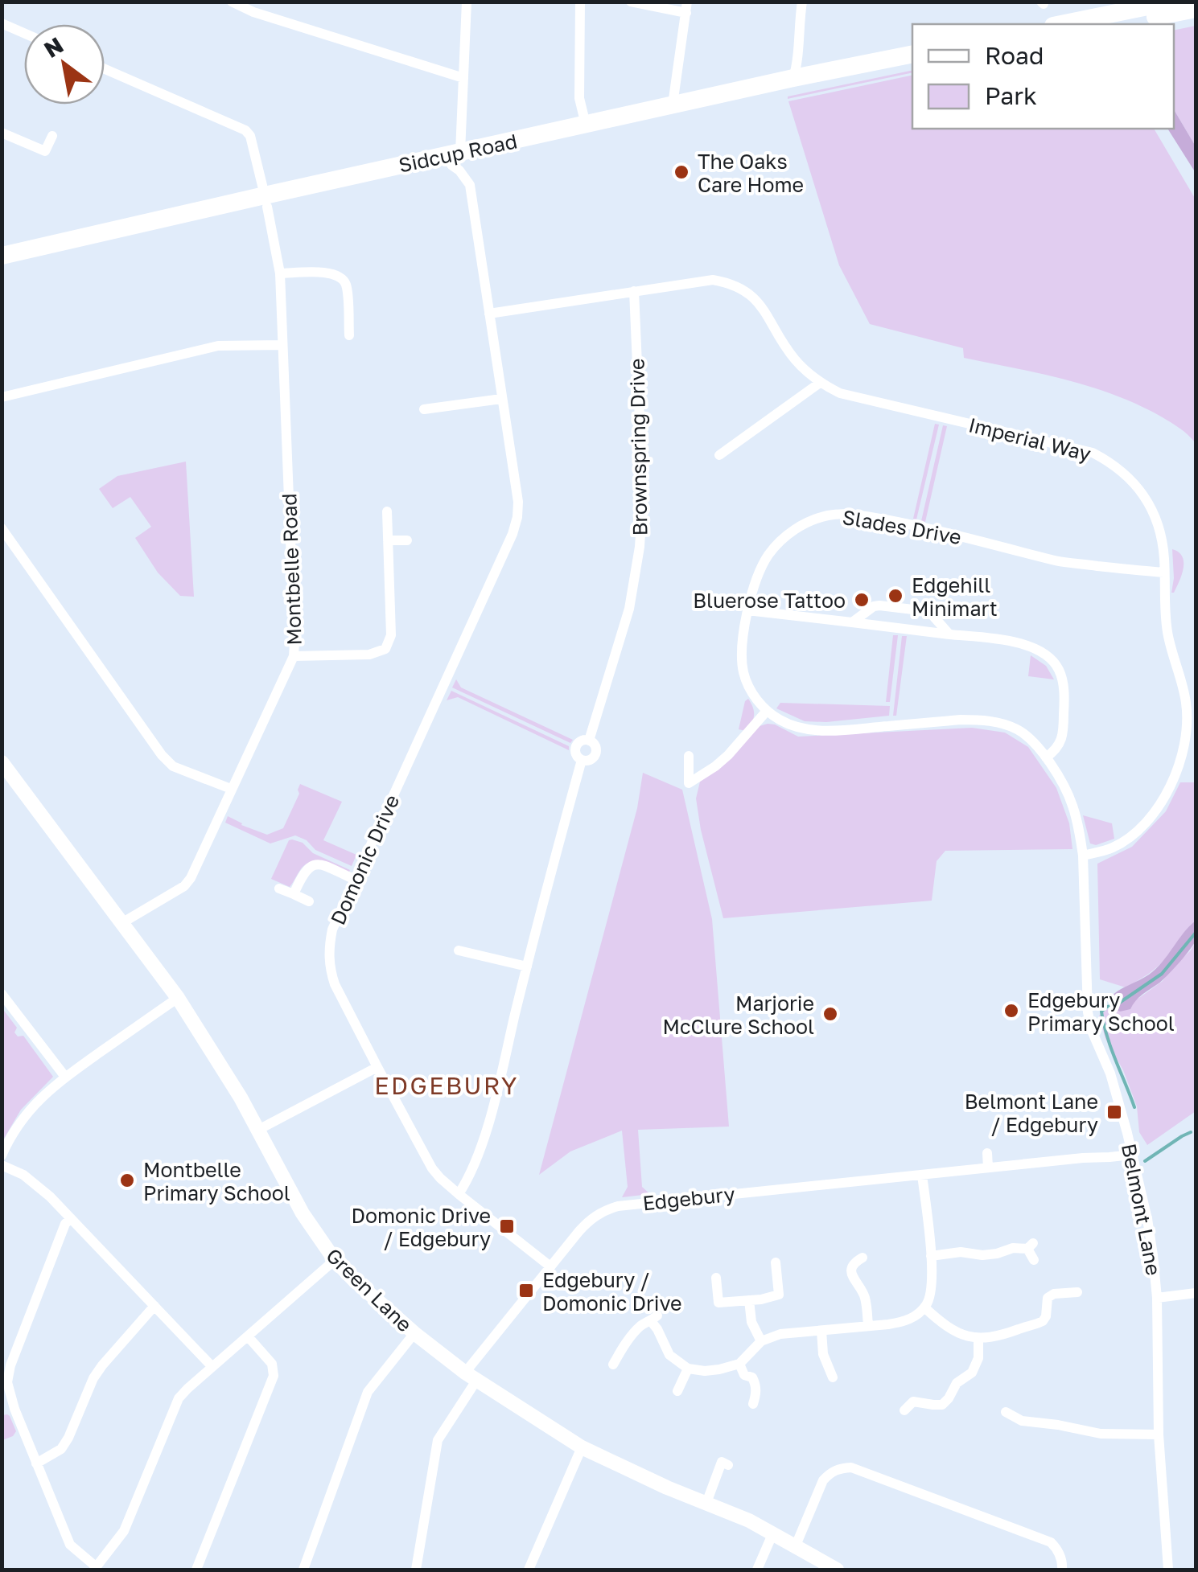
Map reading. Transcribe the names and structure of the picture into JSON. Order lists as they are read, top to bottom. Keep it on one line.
{"streets":{"highway":["Sidcup Road"],"main road":["Green Lane"],"street":["Imperial Way","Brownspring Drive","Slades Drive","Montbelle Road","Domonic Drive","Edgebury","Belmont Lane"]},"crossings":[["Sidcup Road","Montbelle Road"],["Sidcup Road","Domonic Drive"],["Imperial Way","Brownspring Drive"],["Imperial Way","Slades Drive"],["Imperial Way","Domonic Drive"],["Imperial Way","Belmont Lane"],["Brownspring Drive","Domonic Drive"],["Montbelle Road","Green Lane"],["Domonic Drive","Edgebury"],["Edgebury","Belmont Lane"],["Edgebury","Green Lane"]],"districts":["EDGEBURY"],"places":{"other":["The Oaks Care Home","Edgehill Minimart","Bluerose Tattoo","Edgebury Primary School","Marjorie McClure School","Montbelle Primary School"],"transit":["Belmont Lane / Edgebury","Domonic Drive / Edgebury","Edgebury / Domonic Drive"]},"legend":["Road","Park"],"north":"top left"}
